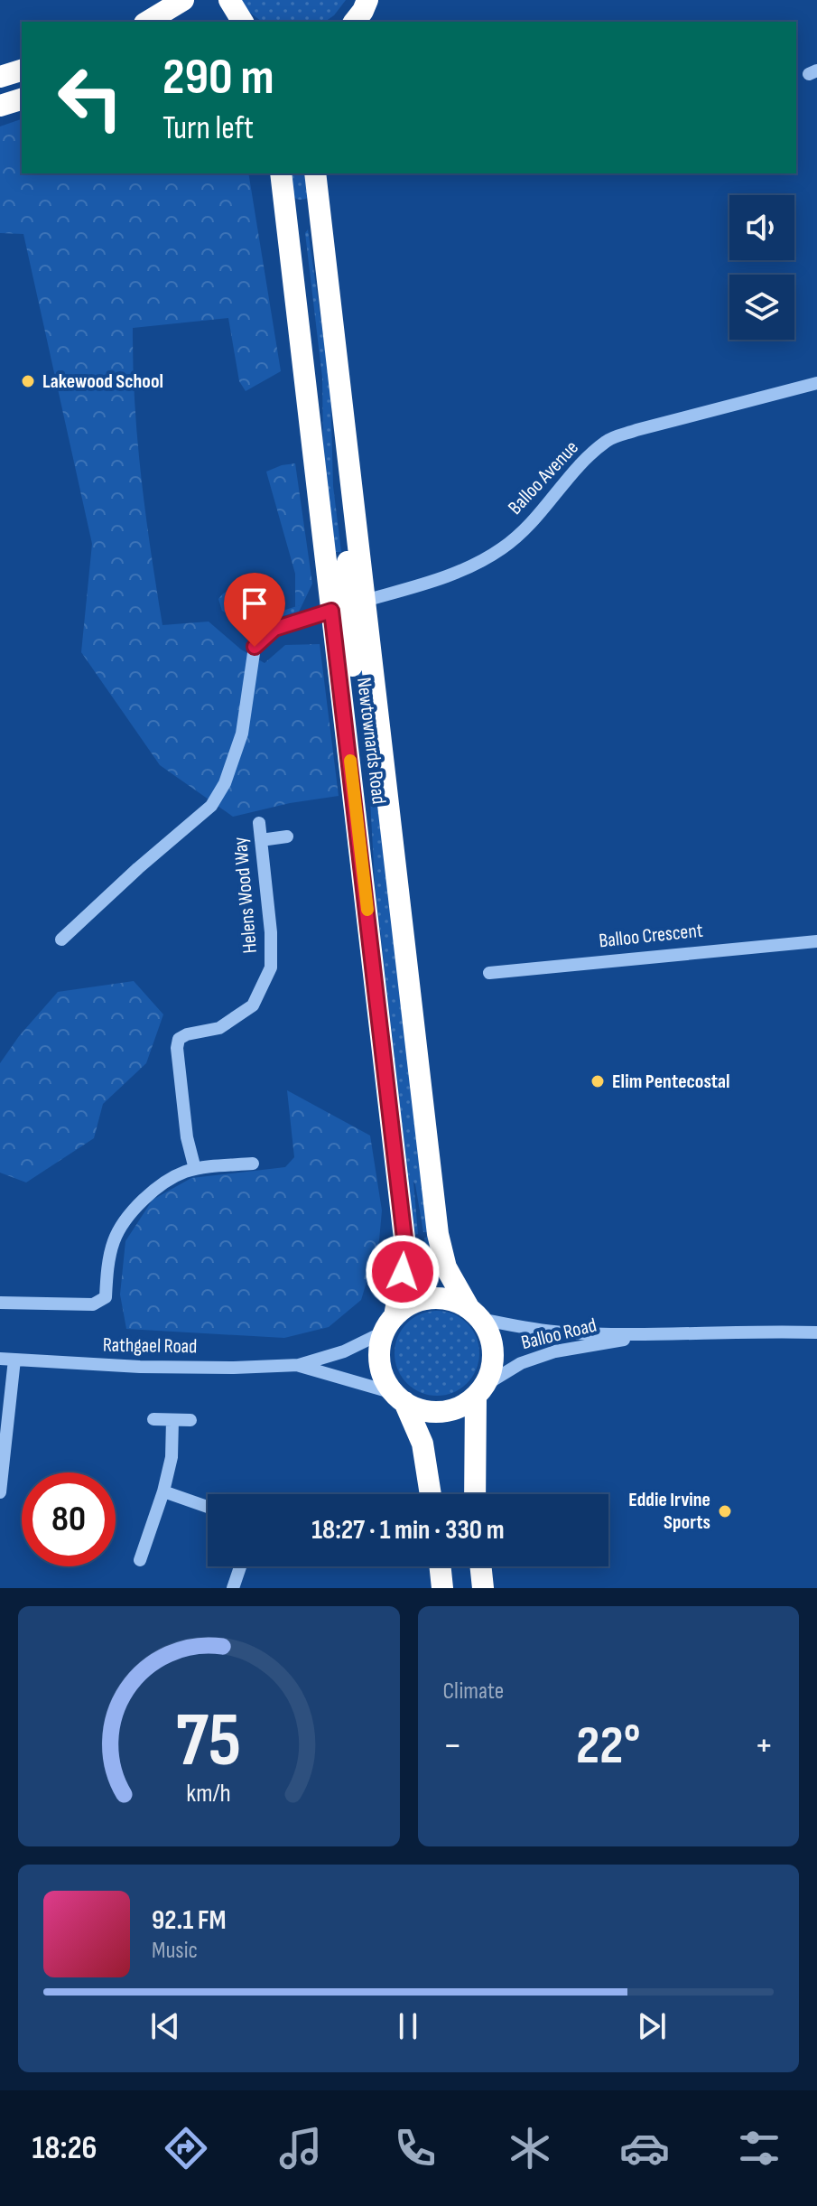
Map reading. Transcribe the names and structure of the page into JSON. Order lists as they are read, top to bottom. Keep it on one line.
{"streets":{"highway":["Newtownards Road"],"street":["Balloo Avenue","Helens Wood Way","Balloo Crescent","Balloo Road","Rathgael Road"]},"crossings":[["Balloo Avenue","Newtownards Road"],["Newtownards Road","Balloo Road"],["Newtownards Road","Rathgael Road"],["Balloo Road","Rathgael Road"]],"places":["Lakewood School","Elim Pentecostal","Eddie Irvine Sports"],"page":{"turn":["290 m","Turn left"],"limit":"80","trip":"18:27 · 1 min · 330 m","tile":"Climate","heat":["−","22°","+"],"song":["92.1 FM","Music"],"tabs":"18:26","gauge":["75","km/h"]}}
